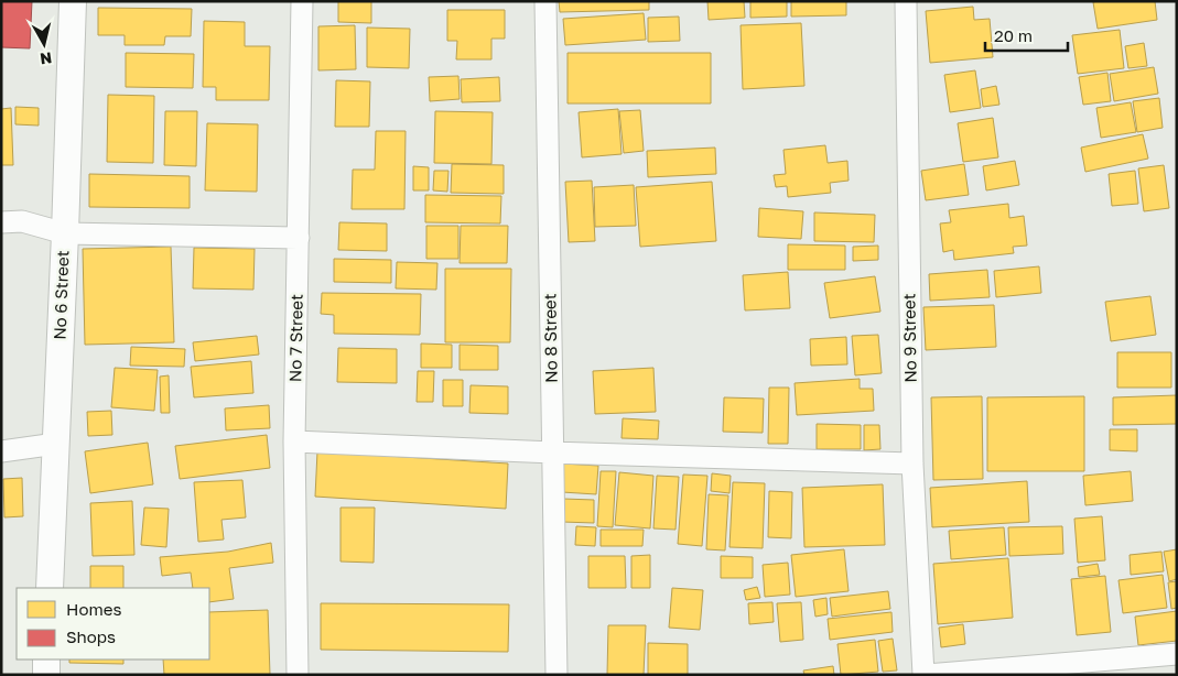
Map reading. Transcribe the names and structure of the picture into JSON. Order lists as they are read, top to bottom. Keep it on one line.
{"streets":{"street":["No 6 Street","No 7 Street","No 8 Street","No 9 Street"]},"legend":["Homes","Shops"],"scale_bar":"20 m","north":"bottom"}
